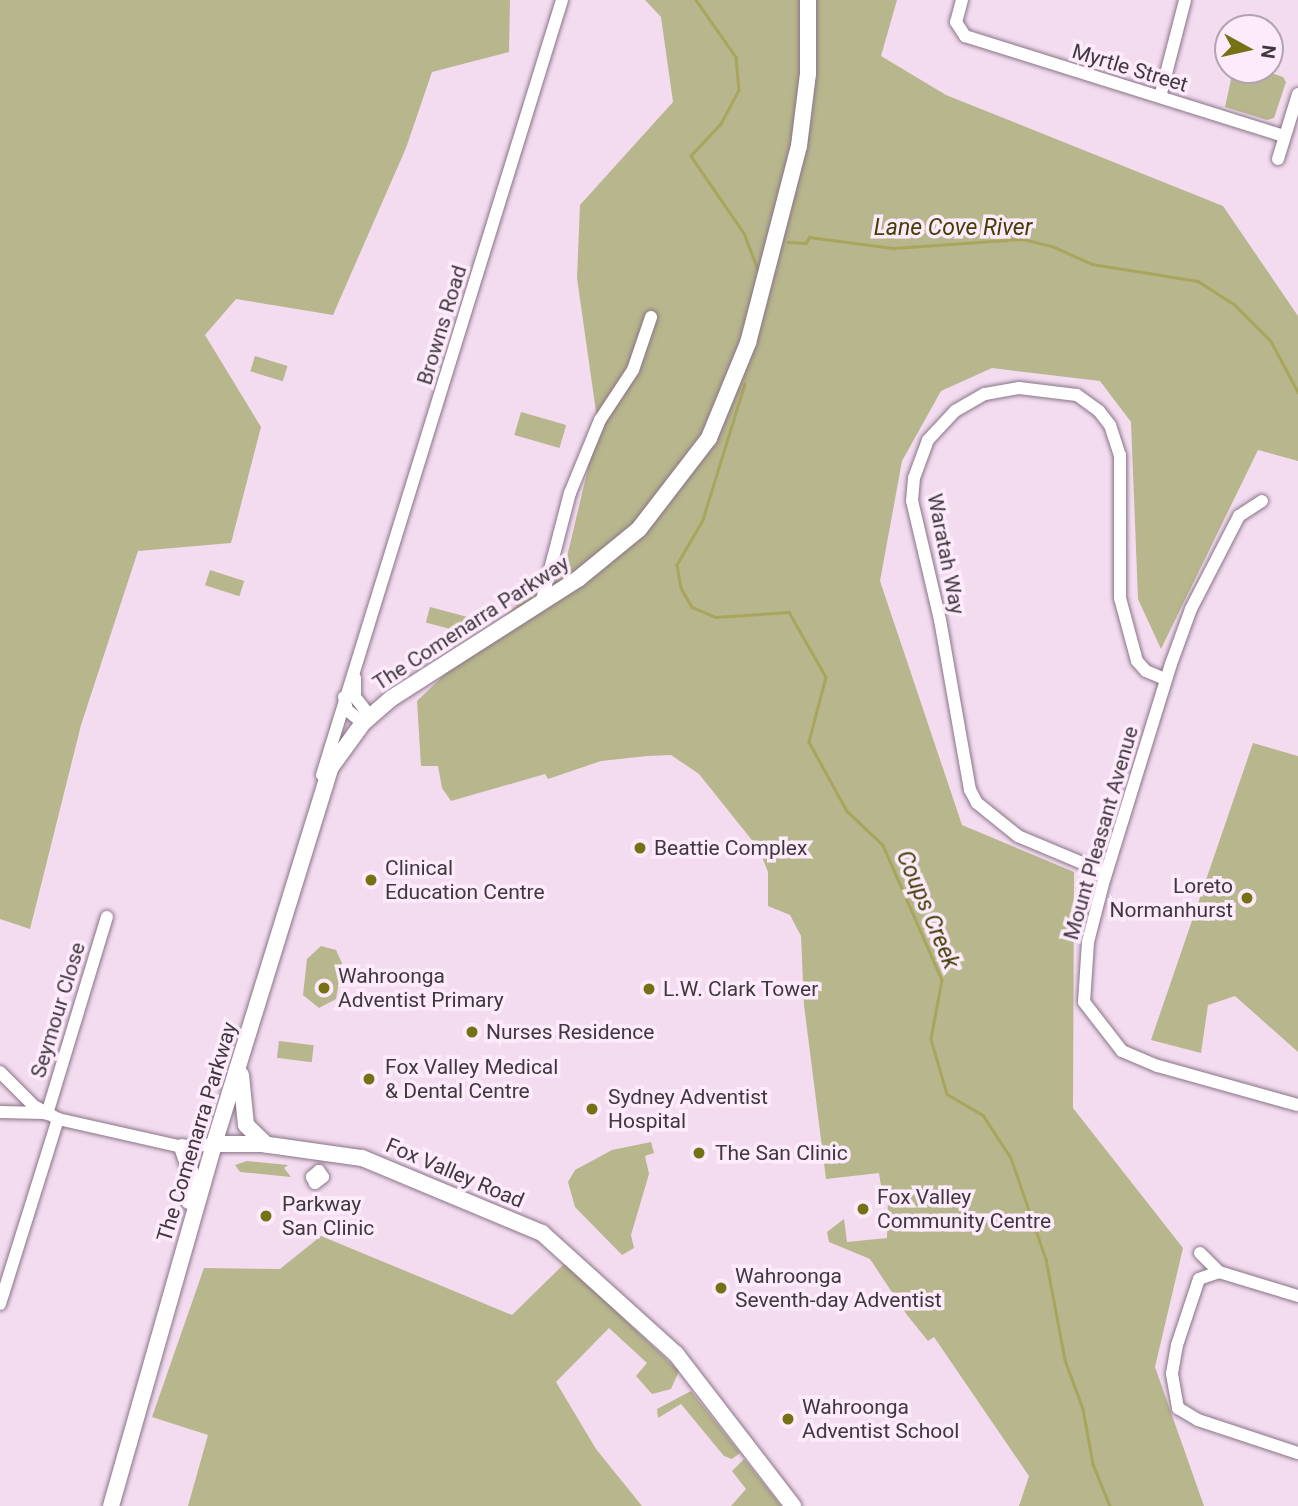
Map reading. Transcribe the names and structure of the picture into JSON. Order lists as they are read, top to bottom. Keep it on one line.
{"streets":{"main road":["The Comenarra Parkway","Fox Valley Road"],"street":["Myrtle Street","Browns Road","Waratah Way","Mount Pleasant Avenue","Seymour Close"]},"crossings":[["Browns Road","The Comenarra Parkway"],["Waratah Way","Mount Pleasant Avenue"],["The Comenarra Parkway","Fox Valley Road"],["Seymour Close","Fox Valley Road"]],"water":["Lane Cove River","Coups Creek"],"places":["Beattie Complex","Clinical Education Centre","Loreto Normanhurst","Wahroonga Adventist Primary","L.W. Clark Tower","Nurses Residence","Fox Valley Medical & Dental Centre","Sydney Adventist Hospital","The San Clinic","Fox Valley Community Centre","Parkway San Clinic","Wahroonga Seventh-day Adventist","Wahroonga Adventist School"],"north":"right"}
